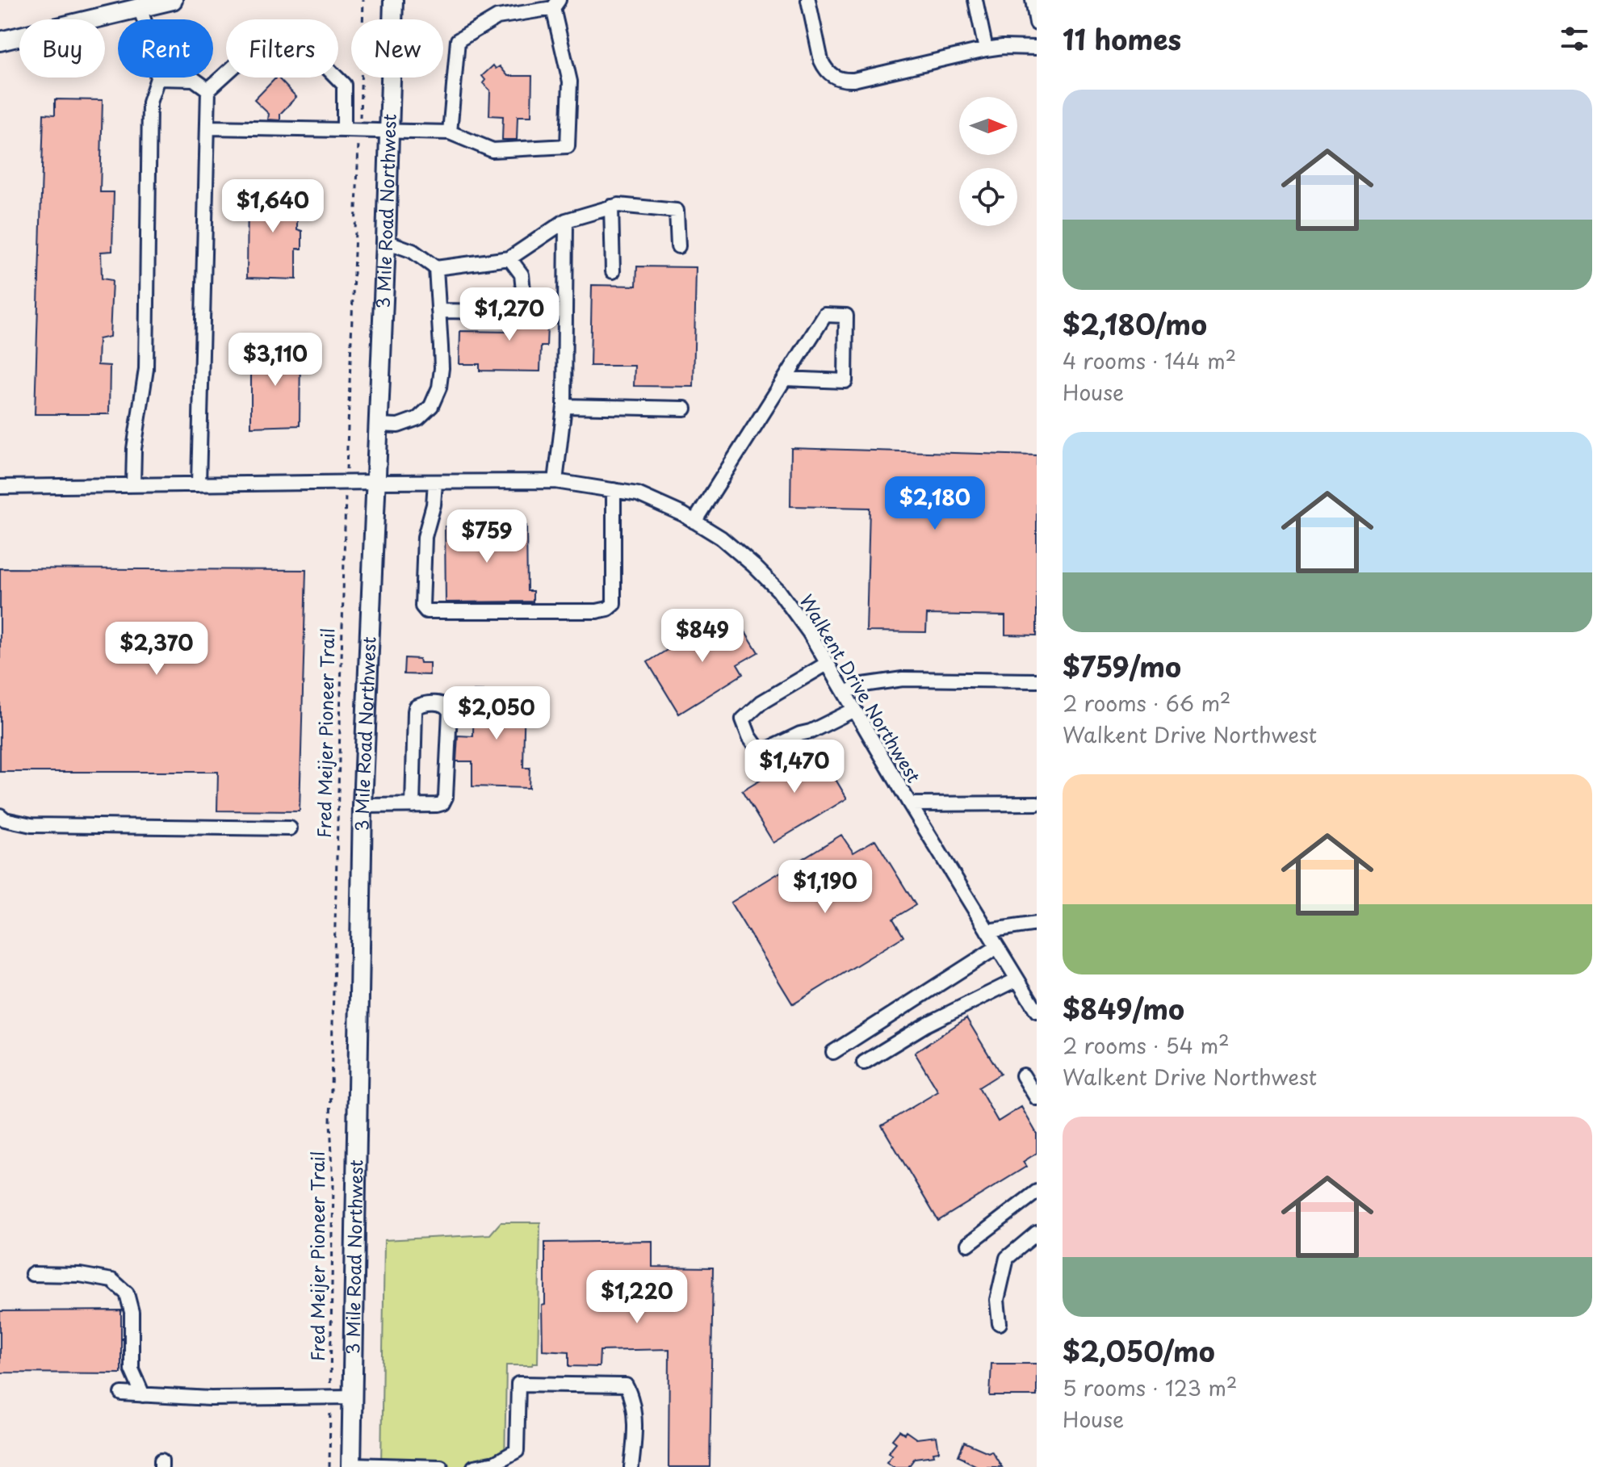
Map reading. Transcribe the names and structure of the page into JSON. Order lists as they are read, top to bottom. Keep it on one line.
{"streets":{"main road":["3 Mile Road Northwest"],"street":["Walkent Drive Northwest"],"path":["Fred Meijer Pioneer Trail"]},"crossings":[["3 Mile Road Northwest","Walkent Drive Northwest"],["Walkent Drive Northwest","Fred Meijer Pioneer Trail"]],"north":"right","page":{"heading":"11 homes","chip":["Buy","Rent","Filters","New"],"list":[{"name":"$2,180/mo","note":"4 rooms · 144 m² · House"},{"name":"$759/mo","note":"2 rooms · 66 m² · Walkent Drive Northwest"},{"name":"$849/mo","note":"2 rooms · 54 m² · Walkent Drive Northwest"},{"name":"$2,050/mo","note":"5 rooms · 123 m² · House"}],"price":["$1,640","$1,270","$3,110","$2,180","$759","$849","$2,370","$2,050","$1,470","$1,190","$1,220"]}}
